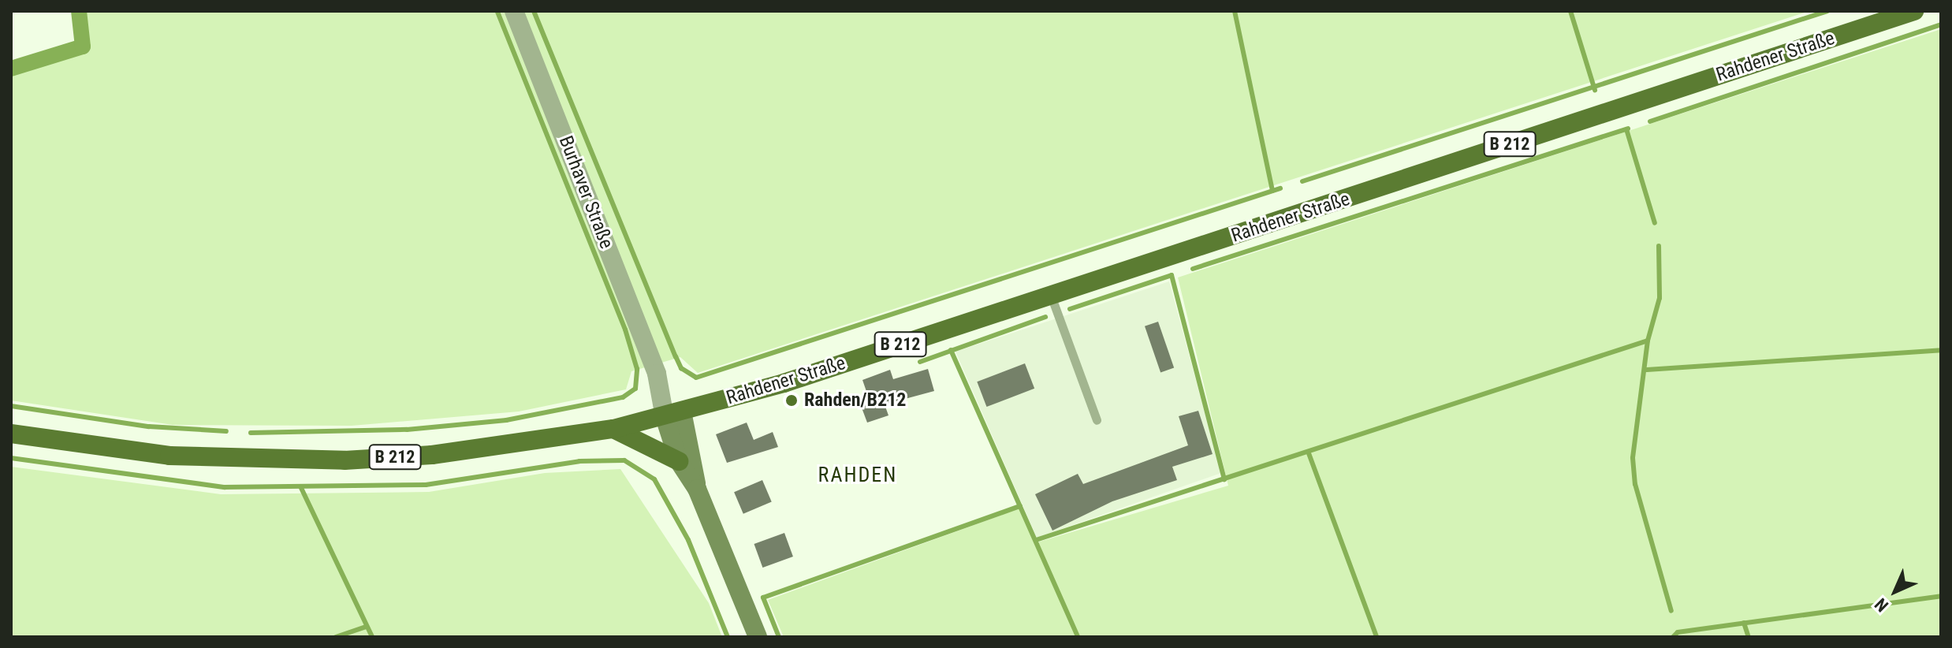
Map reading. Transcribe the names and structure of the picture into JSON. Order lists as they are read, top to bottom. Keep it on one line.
{"streets":{"main road":["Rahdener Straße","B 212","Burhaver Straße"]},"crossings":[["Rahdener Straße","B 212"],["Rahdener Straße","Burhaver Straße"],["B 212","Burhaver Straße"]],"districts":["RAHDEN"],"places":["Rahden/B212"],"north":"bottom left"}
